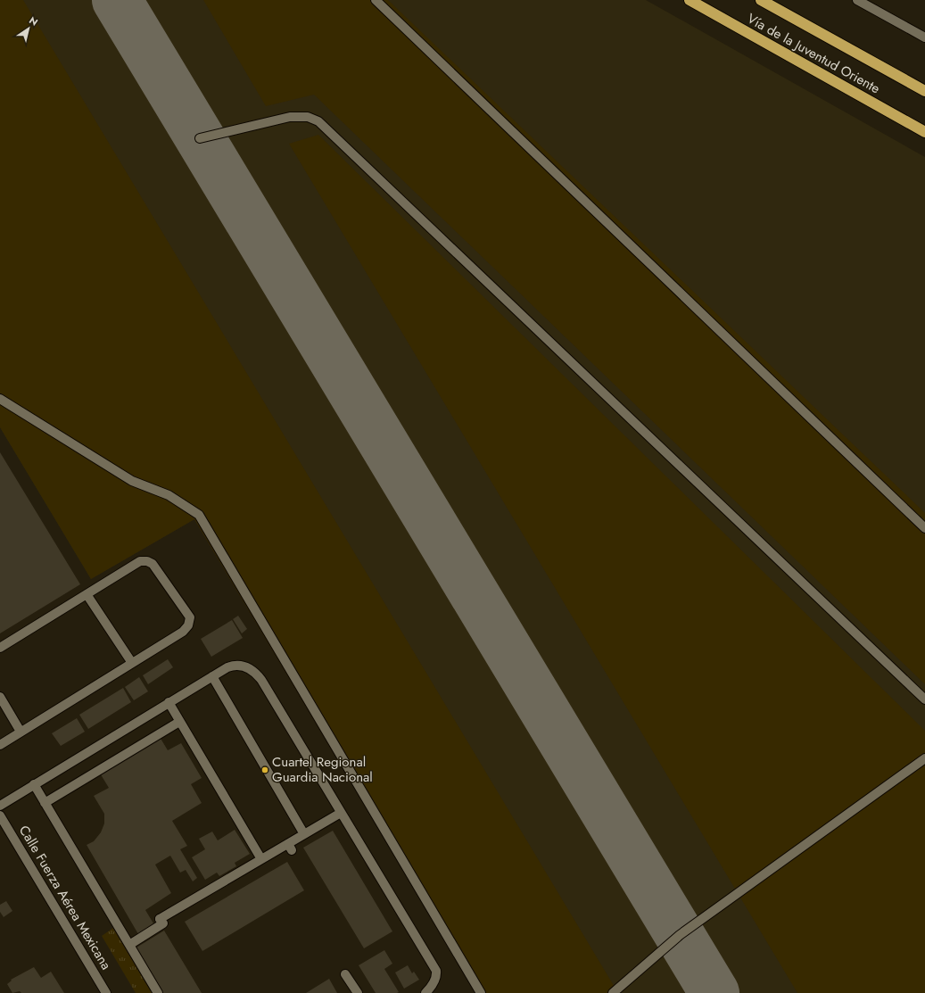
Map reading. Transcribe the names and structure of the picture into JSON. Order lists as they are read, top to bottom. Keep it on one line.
{"streets":{"highway":["Vía de la Juventud Oriente"],"street":["Calle Fuerza Aérea Mexicana"]},"places":["Cuartel Regional Guardia Nacional"],"north":"top right"}
